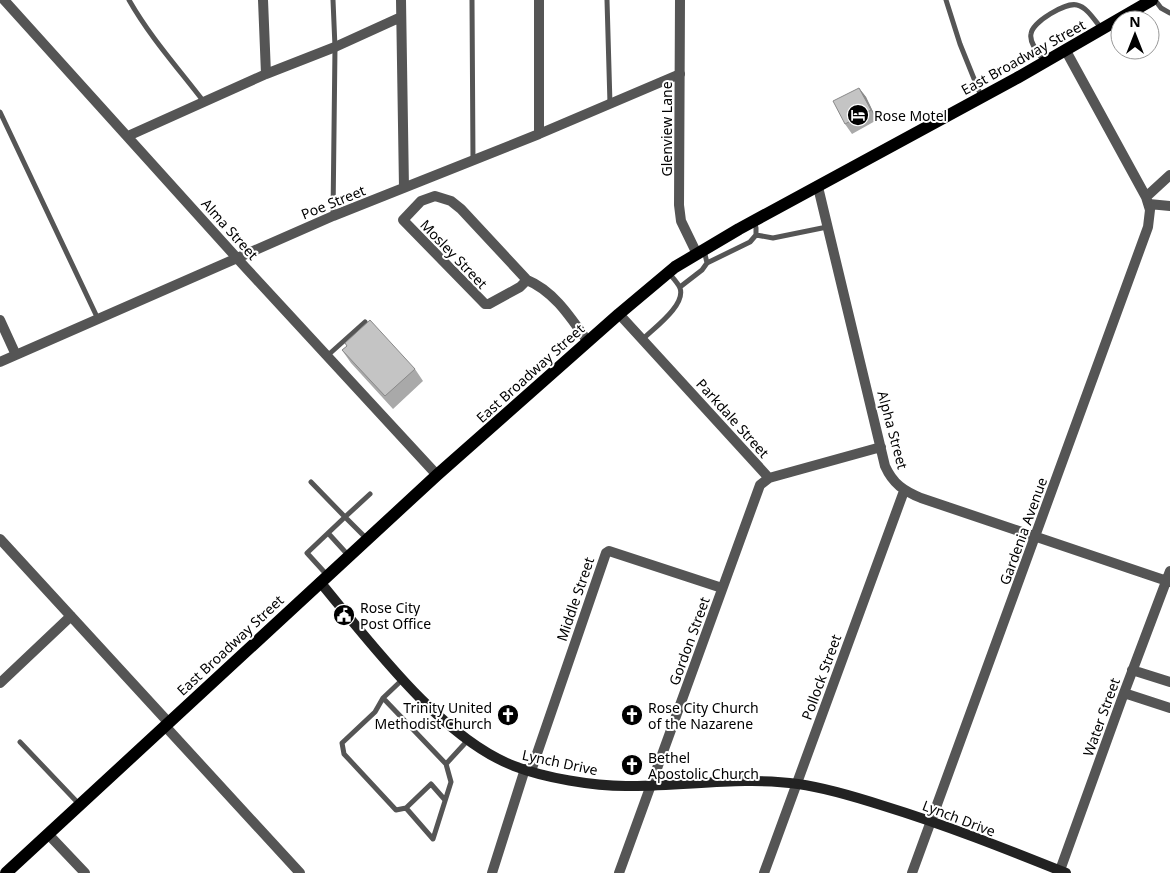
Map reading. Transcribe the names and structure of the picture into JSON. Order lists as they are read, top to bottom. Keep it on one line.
{"streets":{"main road":["East Broadway Street","Lynch Drive"],"street":["Glenview Lane","Poe Street","Alma Street","Mosley Street","Parkdale Street","Alpha Street","Gardenia Avenue","Middle Street","Gordon Street","Pollock Street","Water Street"]},"crossings":[["East Broadway Street","Glenview Lane"],["East Broadway Street","Alma Street"],["East Broadway Street","Mosley Street"],["East Broadway Street","Parkdale Street"],["East Broadway Street","Alpha Street"],["East Broadway Street","Lynch Drive"],["Glenview Lane","Poe Street"],["Poe Street","Alma Street"],["Parkdale Street","Alpha Street"],["Parkdale Street","Gordon Street"],["Alpha Street","Pollock Street"],["Gardenia Avenue","Lynch Drive"],["Middle Street","Gordon Street"],["Middle Street","Lynch Drive"],["Gordon Street","Lynch Drive"],["Pollock Street","Lynch Drive"],["Water Street","Lynch Drive"]],"places":{"hotel":["Rose Motel"],"public building":["Rose City Post Office"],"church":["Trinity United Methodist Church","Rose City Church of the Nazarene","Bethel Apostolic Church"]},"north":"top"}
